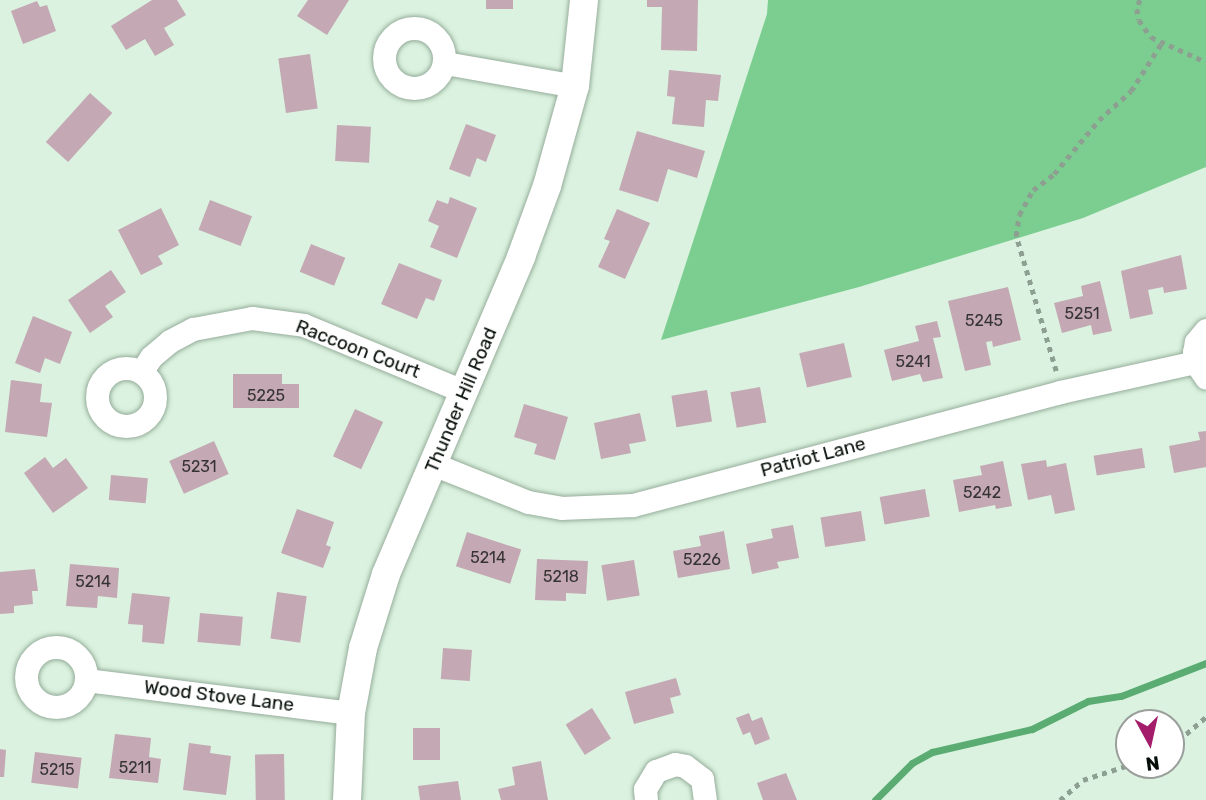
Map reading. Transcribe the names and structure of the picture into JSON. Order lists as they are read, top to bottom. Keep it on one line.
{"streets":{"street":["Raccoon Court","Thunder Hill Road","Patriot Lane","Wood Stove Lane"]},"crossings":[["Raccoon Court","Thunder Hill Road"],["Thunder Hill Road","Patriot Lane"],["Thunder Hill Road","Wood Stove Lane"]],"house_numbers":["5251","5245","5241","5225","5231","5242","5214","5226","5218","5214","5211","5215"],"north":"bottom"}
